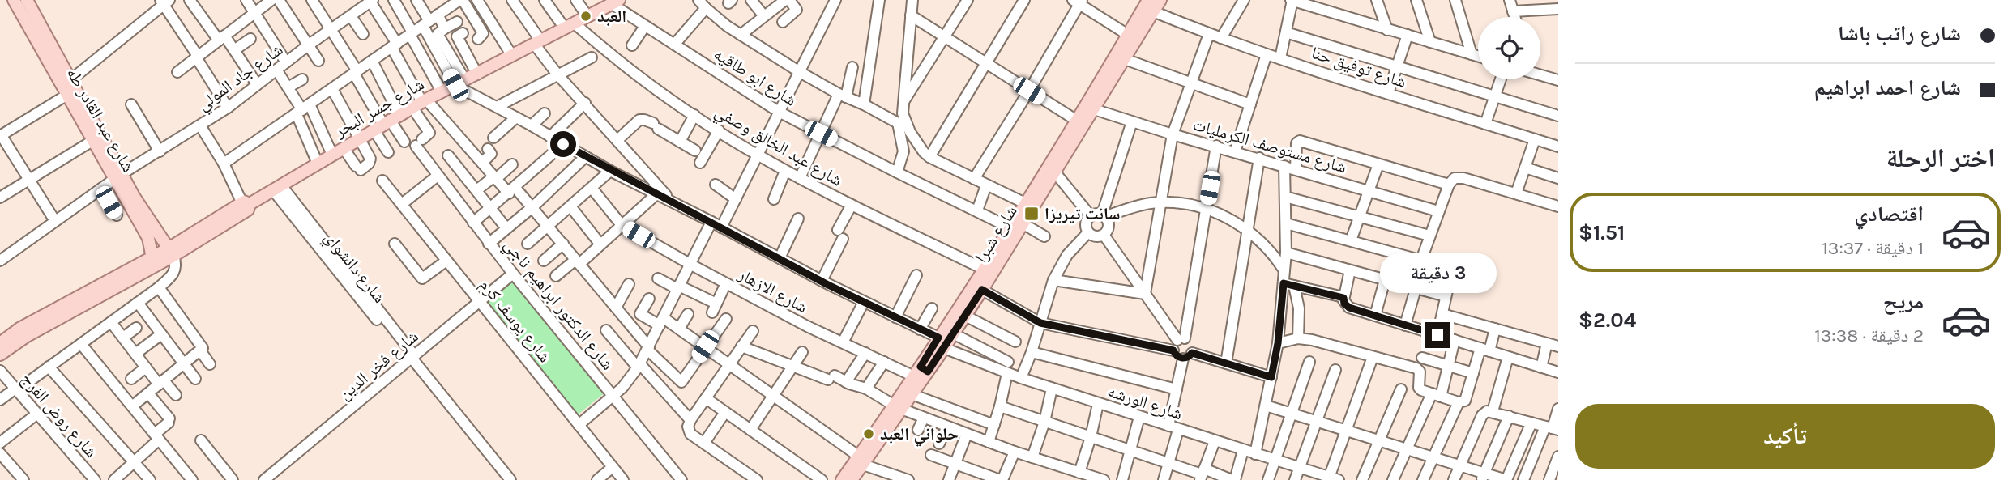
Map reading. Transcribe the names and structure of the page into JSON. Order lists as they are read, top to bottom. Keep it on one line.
{"streets":{"main road":["شارع جسر البحر","شارع عبد القادر طه","شارع شبرا"],"street":["شارع توفيق حنا","شارع جاد المولي","شارع ابو طاقيه","شارع عبد الخالق وصفي","شارع مستوصف الكرمليات","شارع دانشواي","شارع الازهار","شارع الدكتور ابراهيم ناجي","شارع يوسف كرم","شارع فخر الدين","شارع الورشه","شارع روض الفرج"]},"crossings":[["شارع توفيق حنا","شارع شبرا"],["شارع جاد المولي","شارع عبد القادر طه"],["شارع ابو طاقيه","شارع جسر البحر"],["شارع ابو طاقيه","شارع شبرا"],["شارع جسر البحر","شارع عبد القادر طه"],["شارع جسر البحر","شارع عبد الخالق وصفي"],["شارع جسر البحر","شارع دانشواي"],["شارع جسر البحر","شارع الدكتور ابراهيم ناجي"],["شارع جسر البحر","شارع الورشه"],["شارع عبد الخالق وصفي","شارع شبرا"],["شارع مستوصف الكرمليات","شارع شبرا"],["شارع شبرا","شارع الازهار"],["شارع شبرا","شارع الورشه"],["شارع دانشواي","شارع فخر الدين"],["شارع الدكتور ابراهيم ناجي","شارع فخر الدين"],["شارع يوسف كرم","شارع فخر الدين"]],"places":{"other":["العبد","حلواني العبد"],"transit":["سانت تيريزا"]},"page":{"banner":["شارع راتب باشا","شارع احمد ابراهيم"],"heading":"اختر الرحلة","list":[{"name":"اقتصادي","note":"1 دقيقة · 13:37","value":"$1.51"},{"name":"مريح","note":"2 دقيقة · 13:38","value":"$2.04"}],"bubble":"3 دقيقة","buttons":"تأكيد"}}
